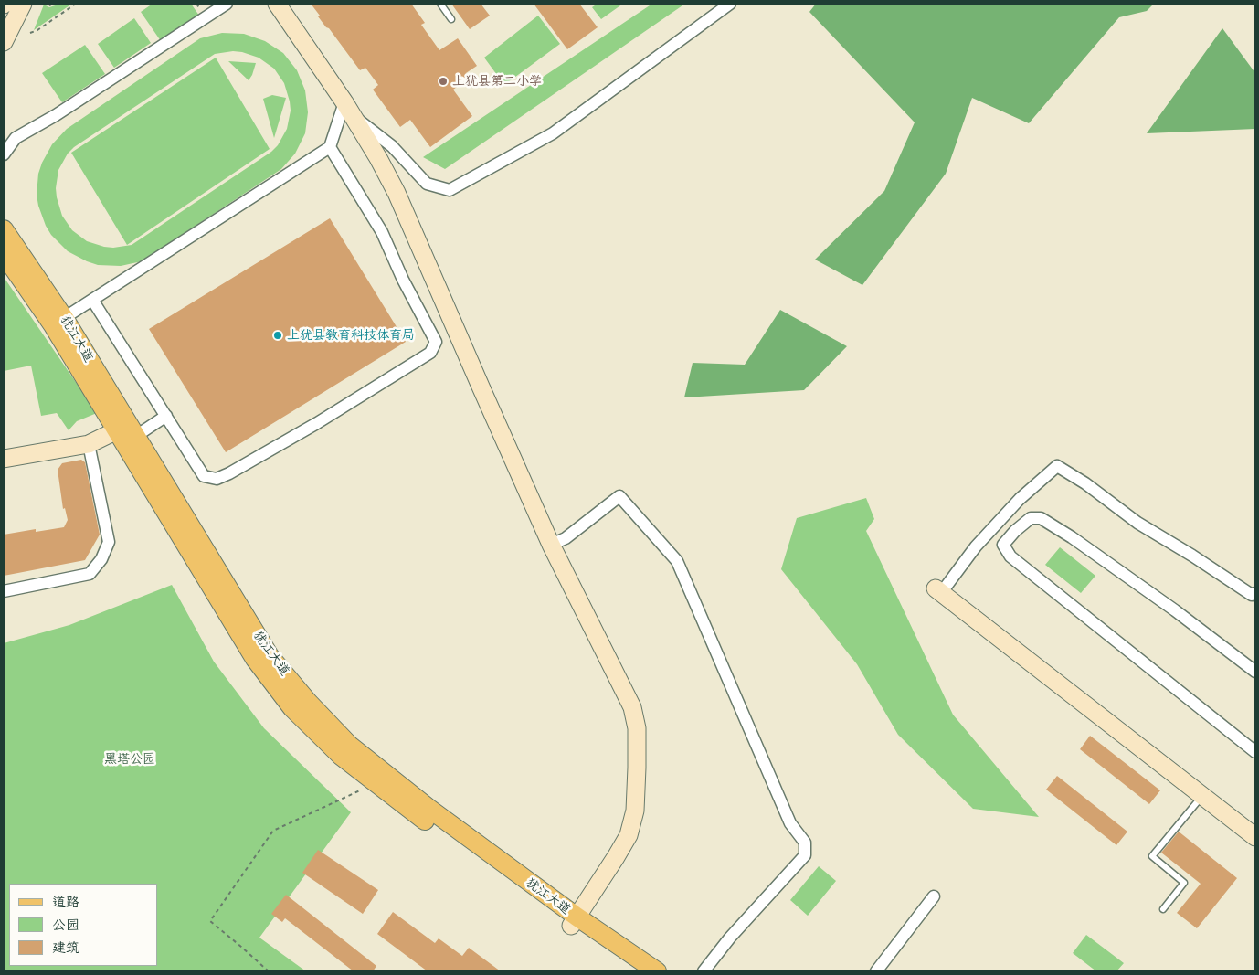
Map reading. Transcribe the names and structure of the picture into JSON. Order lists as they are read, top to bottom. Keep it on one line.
{"streets":{"main road":["犹江大道"]},"parks":["黑塔公园"],"places":["上犹县第二小学","上犹县教育科技体育局"],"legend":["道路","公园","建筑"]}
